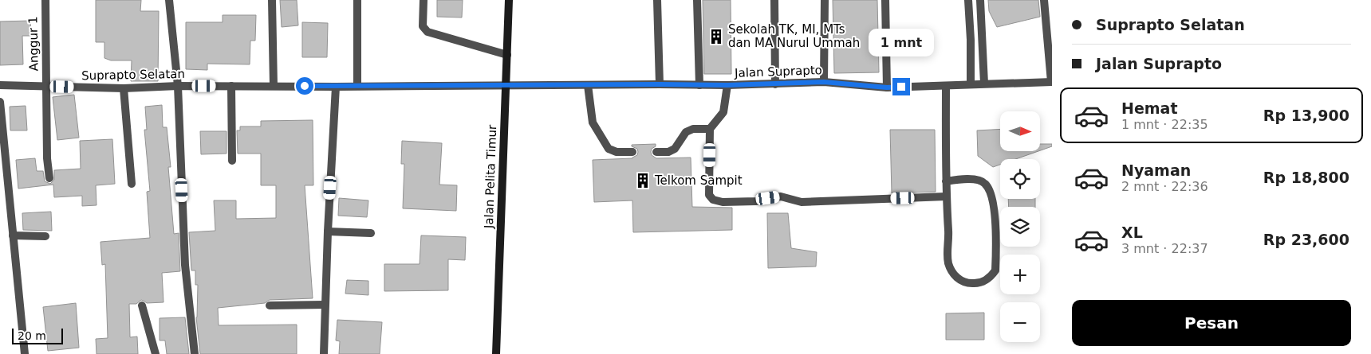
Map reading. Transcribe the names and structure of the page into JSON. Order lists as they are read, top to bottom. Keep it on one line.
{"streets":{"street":["Anggur 1","Jalan Suprapto","Suprapto Selatan","Jalan Pelita Timur"]},"crossings":[["Anggur 1","Suprapto Selatan"],["Jalan Suprapto","Suprapto Selatan"],["Jalan Suprapto","Jalan Pelita Timur"],["Suprapto Selatan","Jalan Pelita Timur"]],"places":{"building":["Sekolah TK, MI, MTs dan MA Nurul Ummah","Telkom Sampit"]},"scale_bar":"20 m","north":"right","page":{"banner":["Suprapto Selatan","Jalan Suprapto"],"bubble":"1 mnt","list":[{"name":"Hemat","note":"1 mnt · 22:35","value":"Rp 13,900"},{"name":"Nyaman","note":"2 mnt · 22:36","value":"Rp 18,800"},{"name":"XL","note":"3 mnt · 22:37","value":"Rp 23,600"}],"map_buttons":["+","−"],"buttons":"Pesan","scale":"20 m"}}
